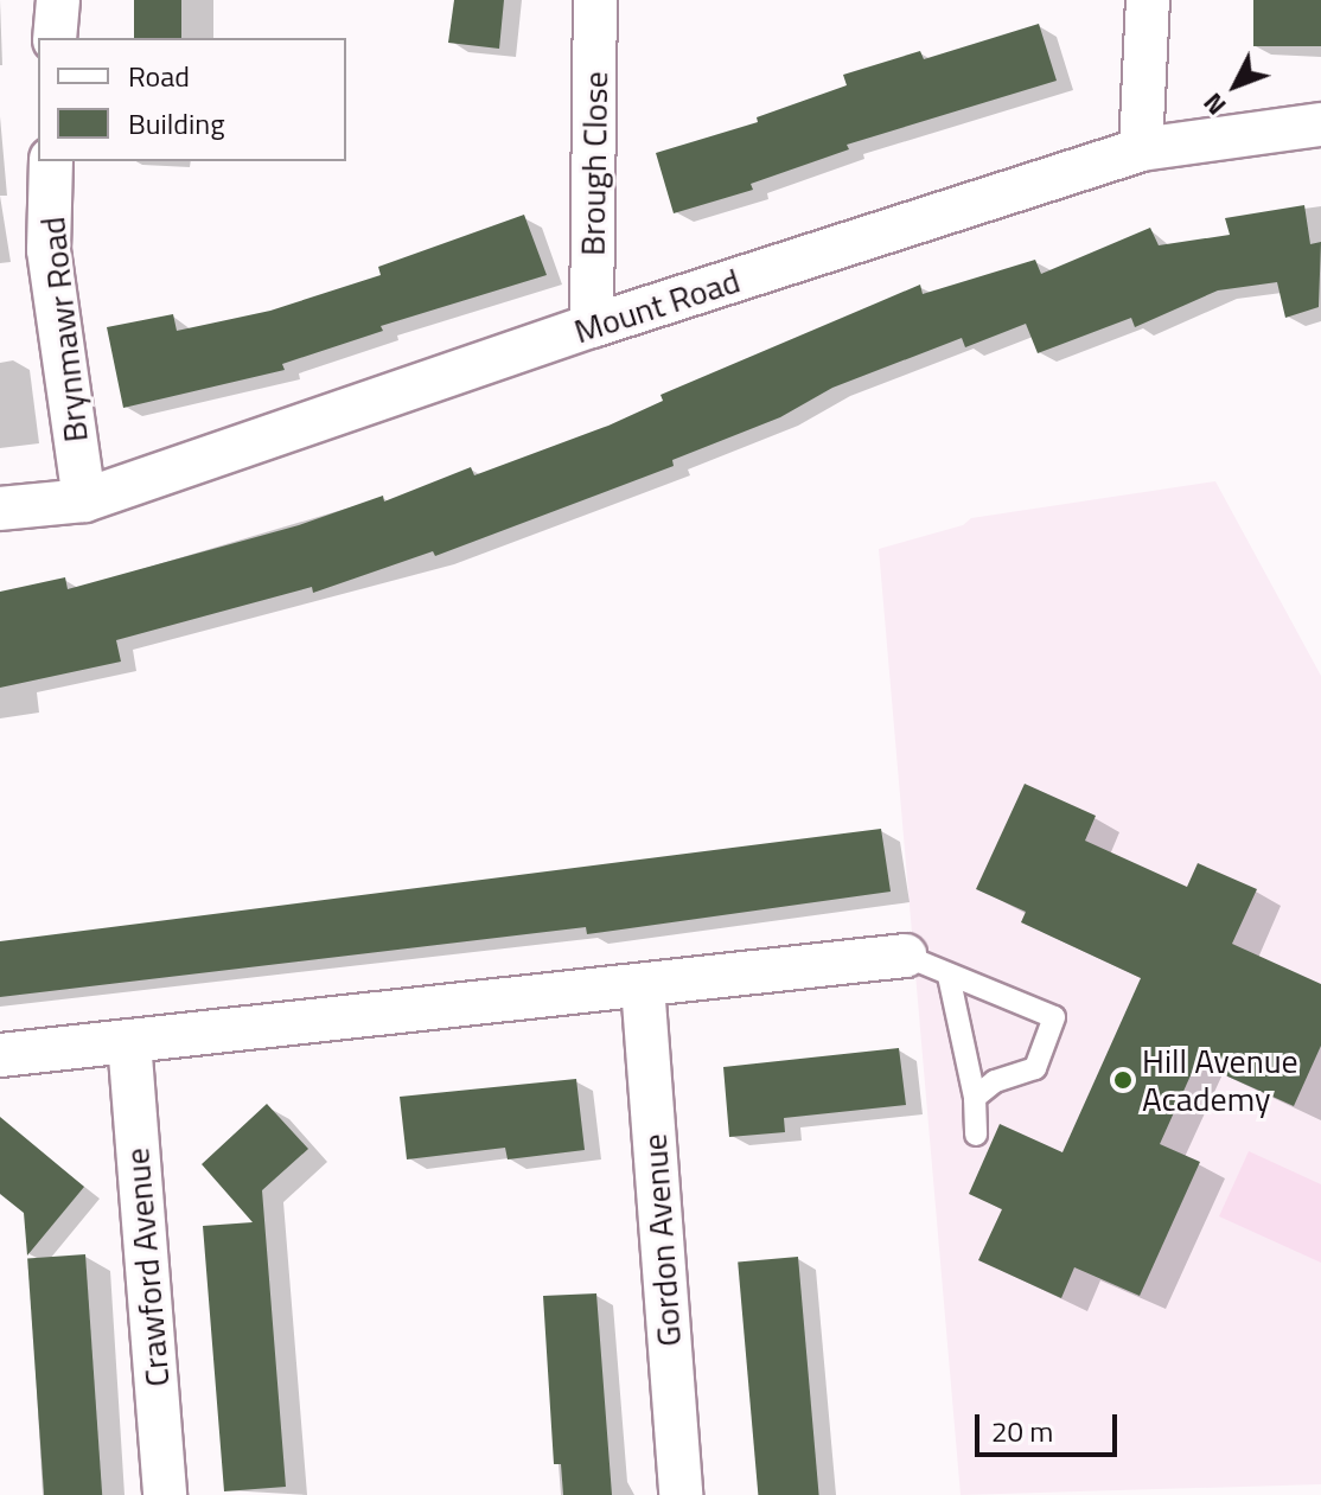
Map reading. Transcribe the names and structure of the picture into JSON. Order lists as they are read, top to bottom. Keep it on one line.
{"streets":{"street":["Brough Close","Mount Road","Brynmawr Road","Gordon Avenue","Crawford Avenue"]},"crossings":[["Brough Close","Mount Road"],["Mount Road","Brynmawr Road"]],"places":["Hill Avenue Academy"],"legend":["Road","Building"],"scale_bar":"20 m","north":"bottom left"}
